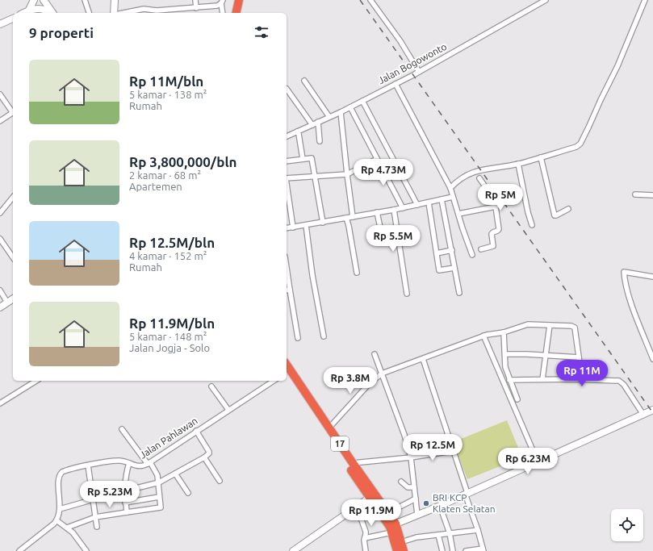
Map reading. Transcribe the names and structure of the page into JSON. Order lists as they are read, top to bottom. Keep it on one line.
{"streets":{"highway":["17"],"street":["Jalan Bogowonto","Jalan Pahlawan"]},"places":["BRI KCP Klaten Selatan"],"page":{"heading":"9 properti","list":[{"name":"Rp 11M/bln","note":"5 kamar · 138 m² · Rumah"},{"name":"Rp 3,800,000/bln","note":"2 kamar · 68 m² · Apartemen"},{"name":"Rp 12.5M/bln","note":"4 kamar · 152 m² · Rumah"},{"name":"Rp 11.9M/bln","note":"5 kamar · 148 m² · Jalan Jogja - Solo"}],"price":["Rp 4.73M","Rp 5M","Rp 5.5M","Rp 11M","Rp 3.8M","Rp 12.5M","Rp 6.23M","Rp 5.23M","Rp 11.9M"]}}
